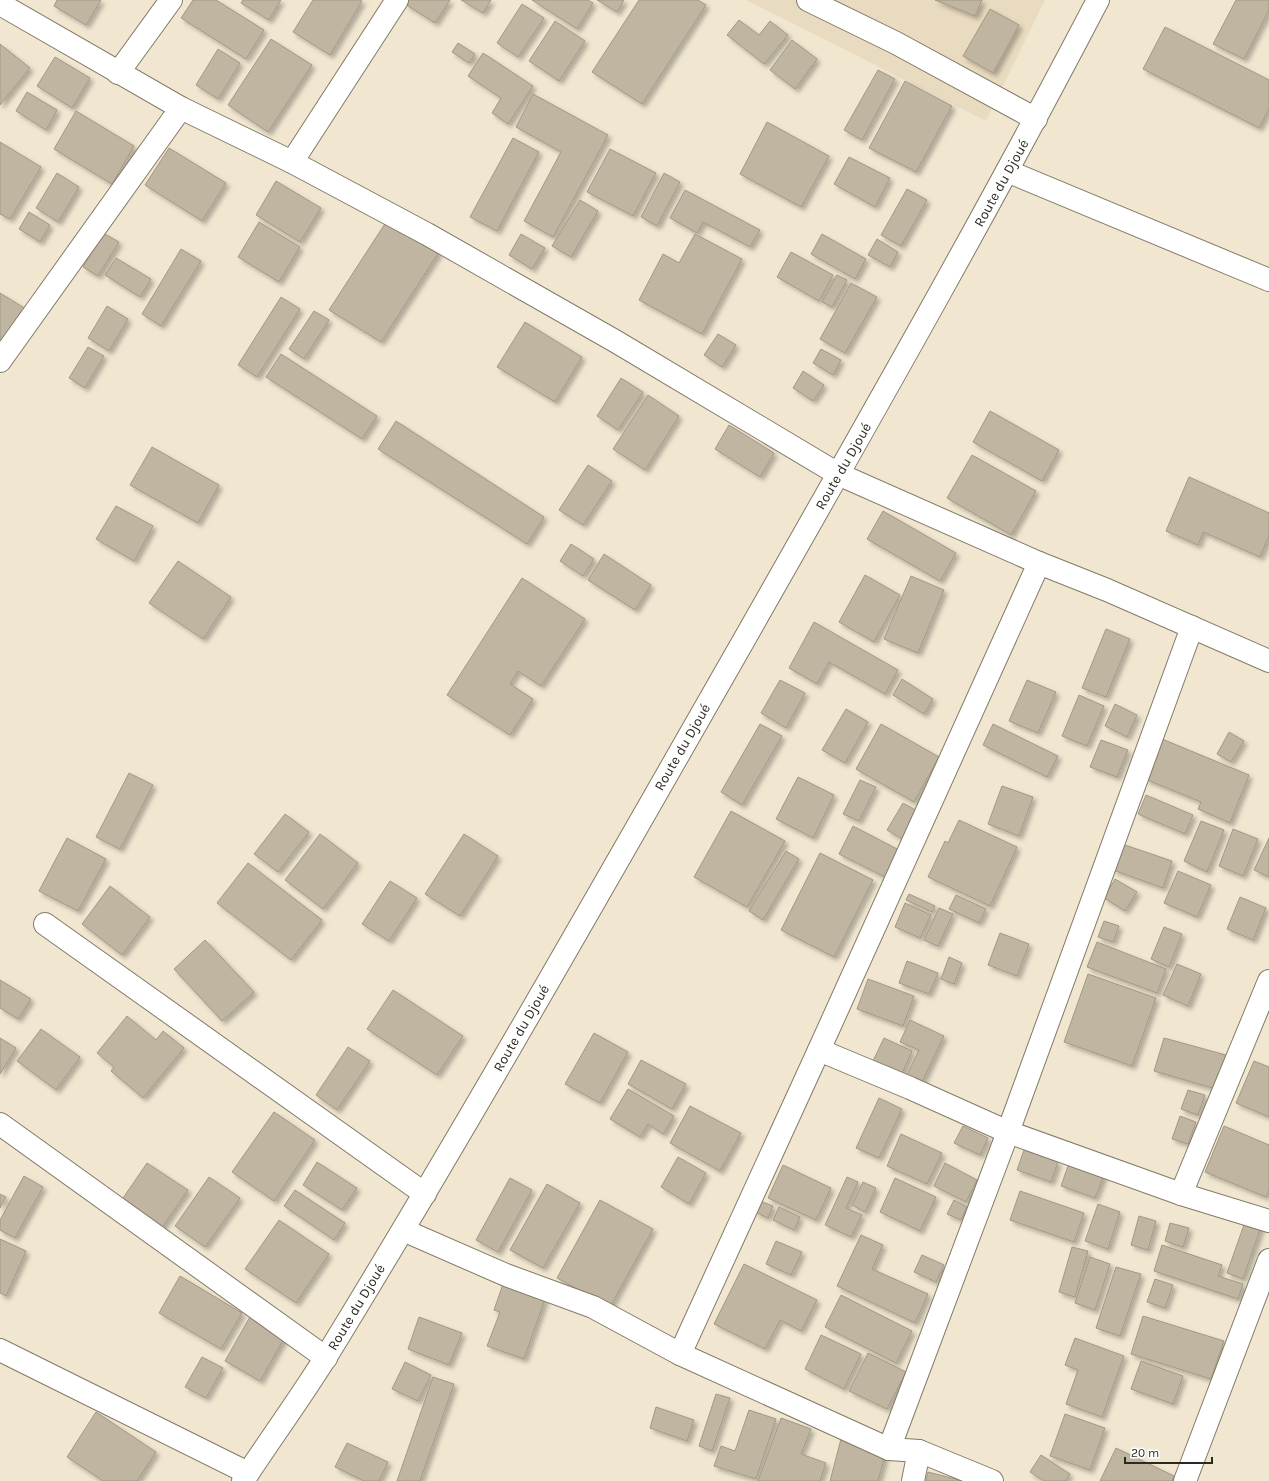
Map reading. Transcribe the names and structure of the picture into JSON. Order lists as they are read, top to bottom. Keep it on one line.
{"streets":{"street":["Route du Djoué"]},"scale_bar":"20 m"}
